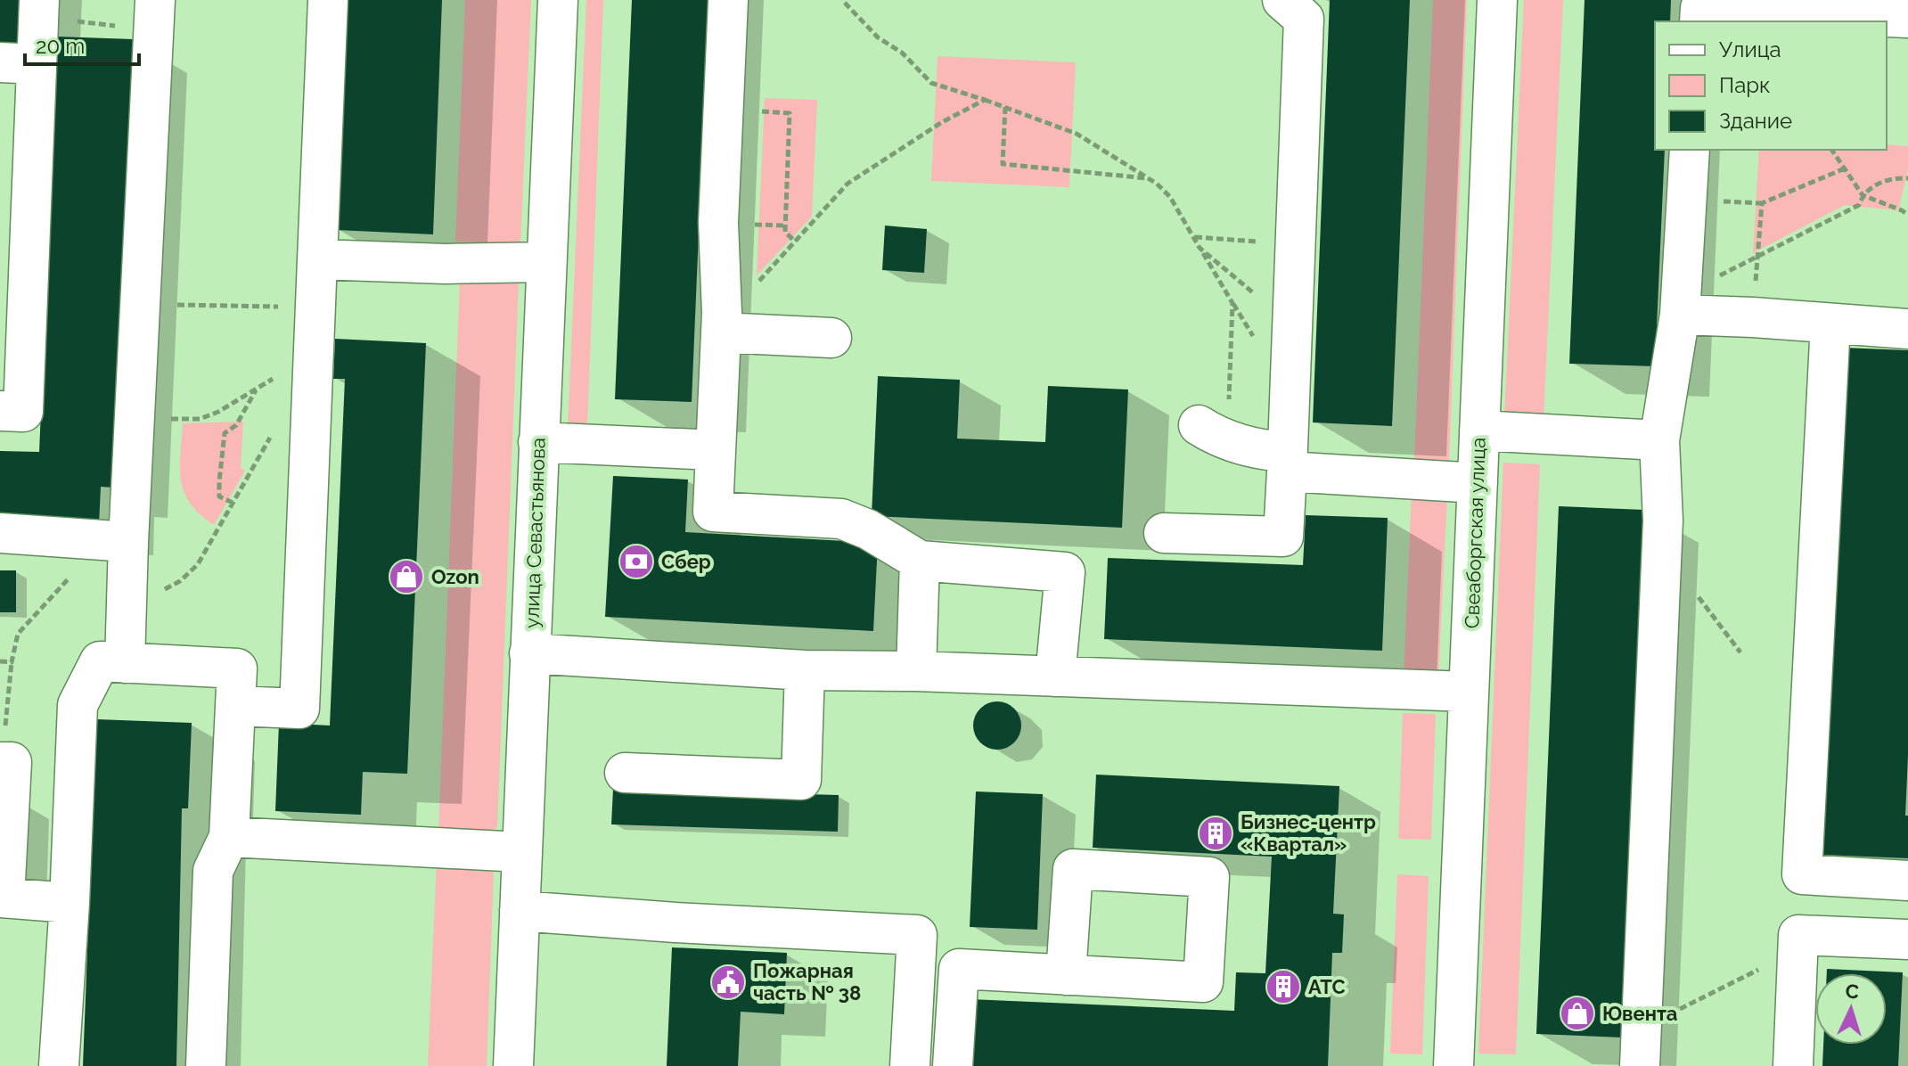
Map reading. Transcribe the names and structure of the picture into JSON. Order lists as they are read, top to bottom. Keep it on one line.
{"streets":{"street":["улица Севастьянова","Свеаборгская улица"]},"places":{"bank":["Сбер"],"shop":["Ozon","Ювента"],"building":["Бизнес-центр «Квартал»","АТС"],"public building":["Пожарная часть № 38"]},"legend":["Улица","Парк","Здание"],"scale_bar":"20 m","north":"top"}
